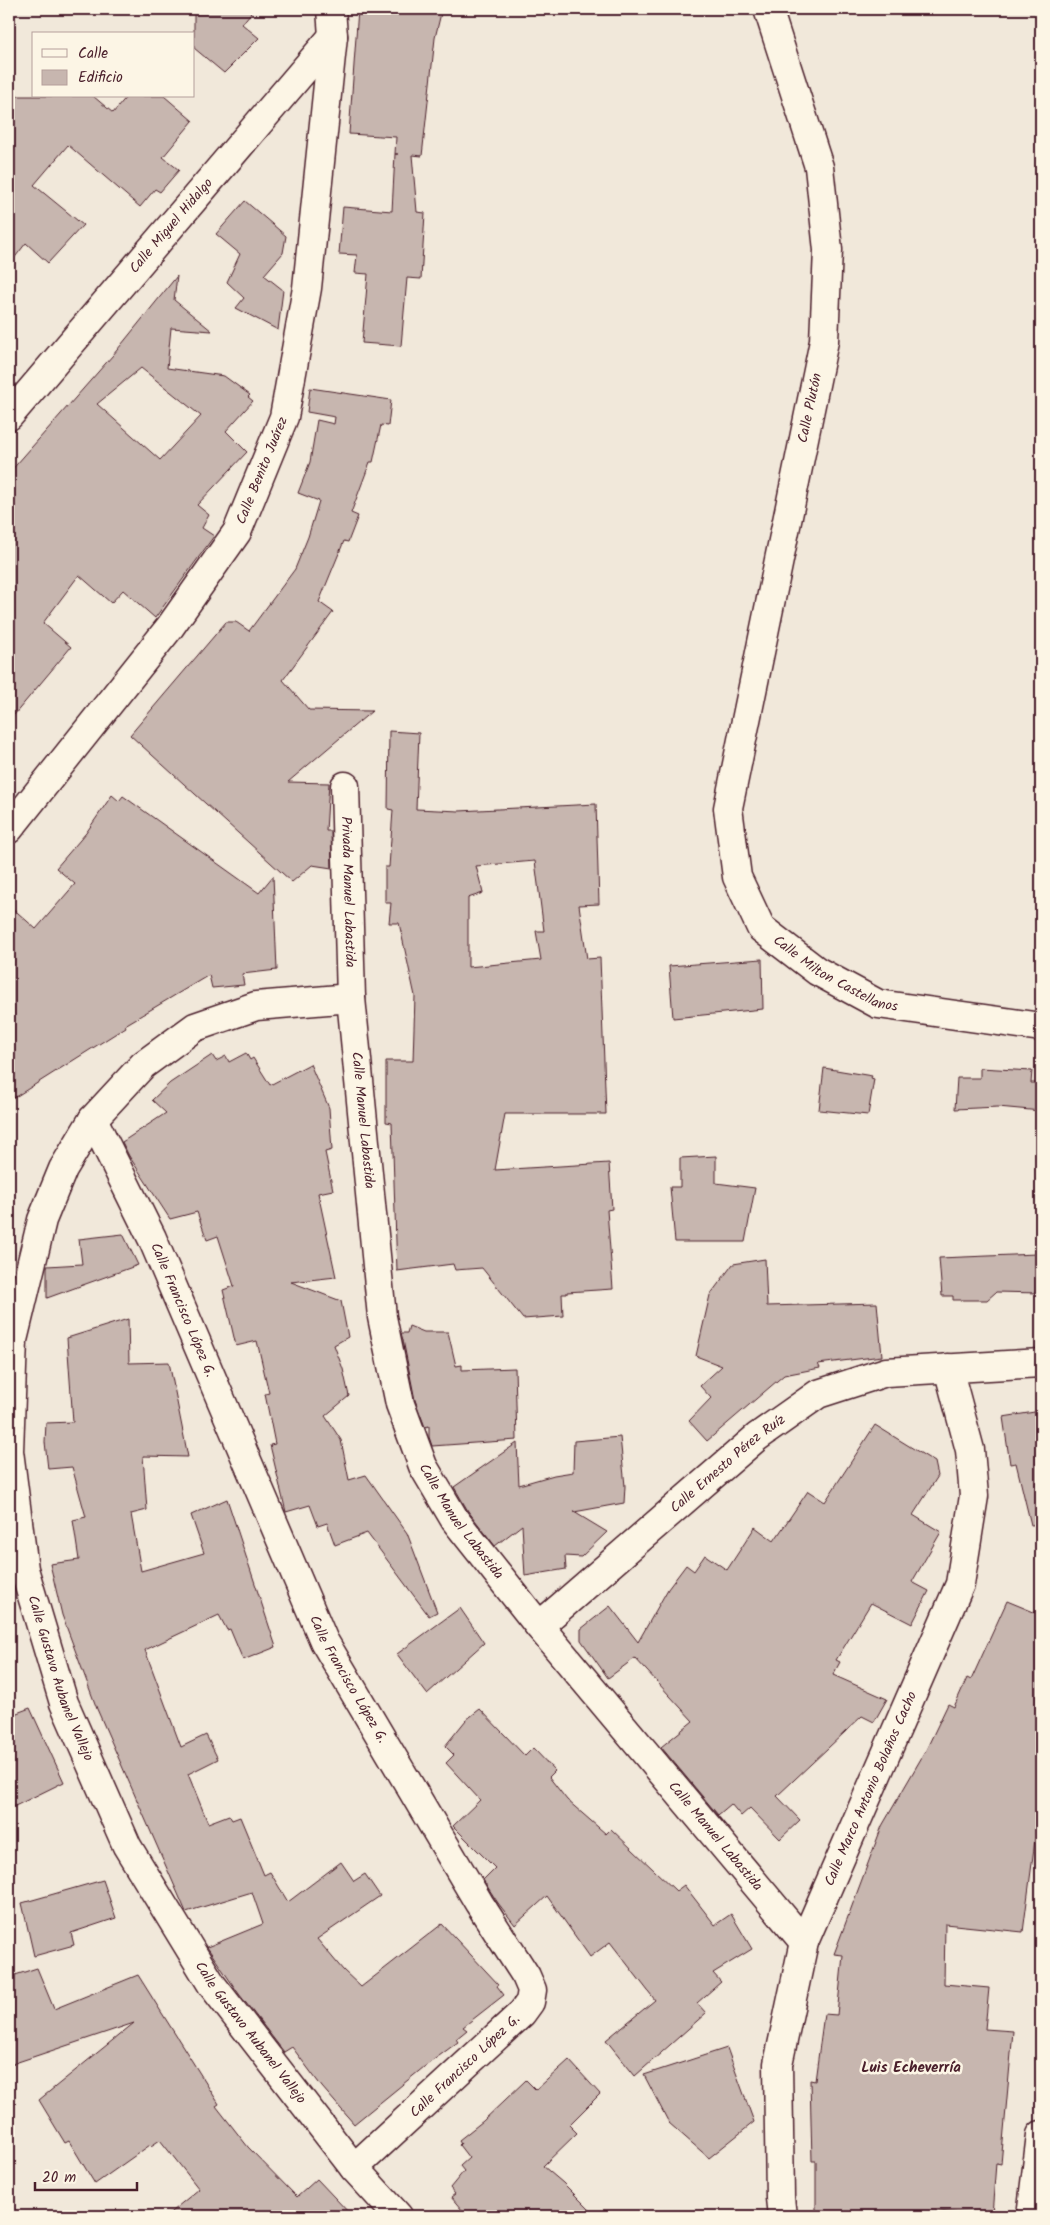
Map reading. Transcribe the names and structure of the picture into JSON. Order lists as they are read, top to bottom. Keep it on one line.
{"streets":{"street":["Calle Miguel Hidalgo","Calle Plutón","Calle Benito Juárez","Privada Manuel Labastida","Calle Milton Castellanos","Calle Manuel Labastida","Calle Francisco López G.","Calle Ernesto Pérez Ruíz","Calle Gustavo Aubanel Vallejo","Calle Marco Antonio Bolaños Cacho"]},"crossings":[["Calle Miguel Hidalgo","Calle Benito Juárez"],["Calle Plutón","Calle Milton Castellanos"],["Privada Manuel Labastida","Calle Manuel Labastida"],["Privada Manuel Labastida","Calle Gustavo Aubanel Vallejo"],["Calle Manuel Labastida","Calle Ernesto Pérez Ruíz"],["Calle Manuel Labastida","Calle Gustavo Aubanel Vallejo"],["Calle Manuel Labastida","Calle Marco Antonio Bolaños Cacho"],["Calle Francisco López G.","Calle Gustavo Aubanel Vallejo"],["Calle Ernesto Pérez Ruíz","Calle Marco Antonio Bolaños Cacho"]],"districts":["Luis Echeverría"],"legend":["Calle","Edificio"],"scale_bar":"20 m"}
